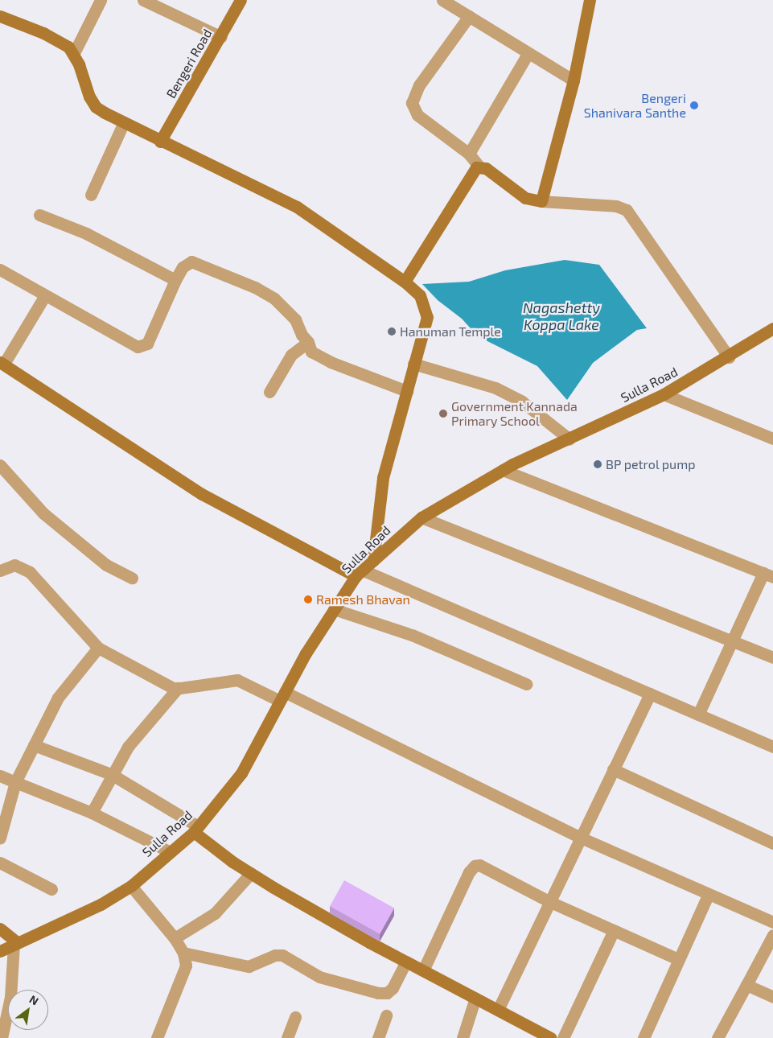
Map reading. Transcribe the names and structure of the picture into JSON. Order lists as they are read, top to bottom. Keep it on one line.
{"streets":{"street":["Bengeri Road","Sulla Road"]},"water":["Nagashetty Koppa Lake"],"places":["Bengeri Shanivara Santhe","Hanuman Temple","Government Kannada Primary School","BP petrol pump","Ramesh Bhavan"],"north":"top right"}
